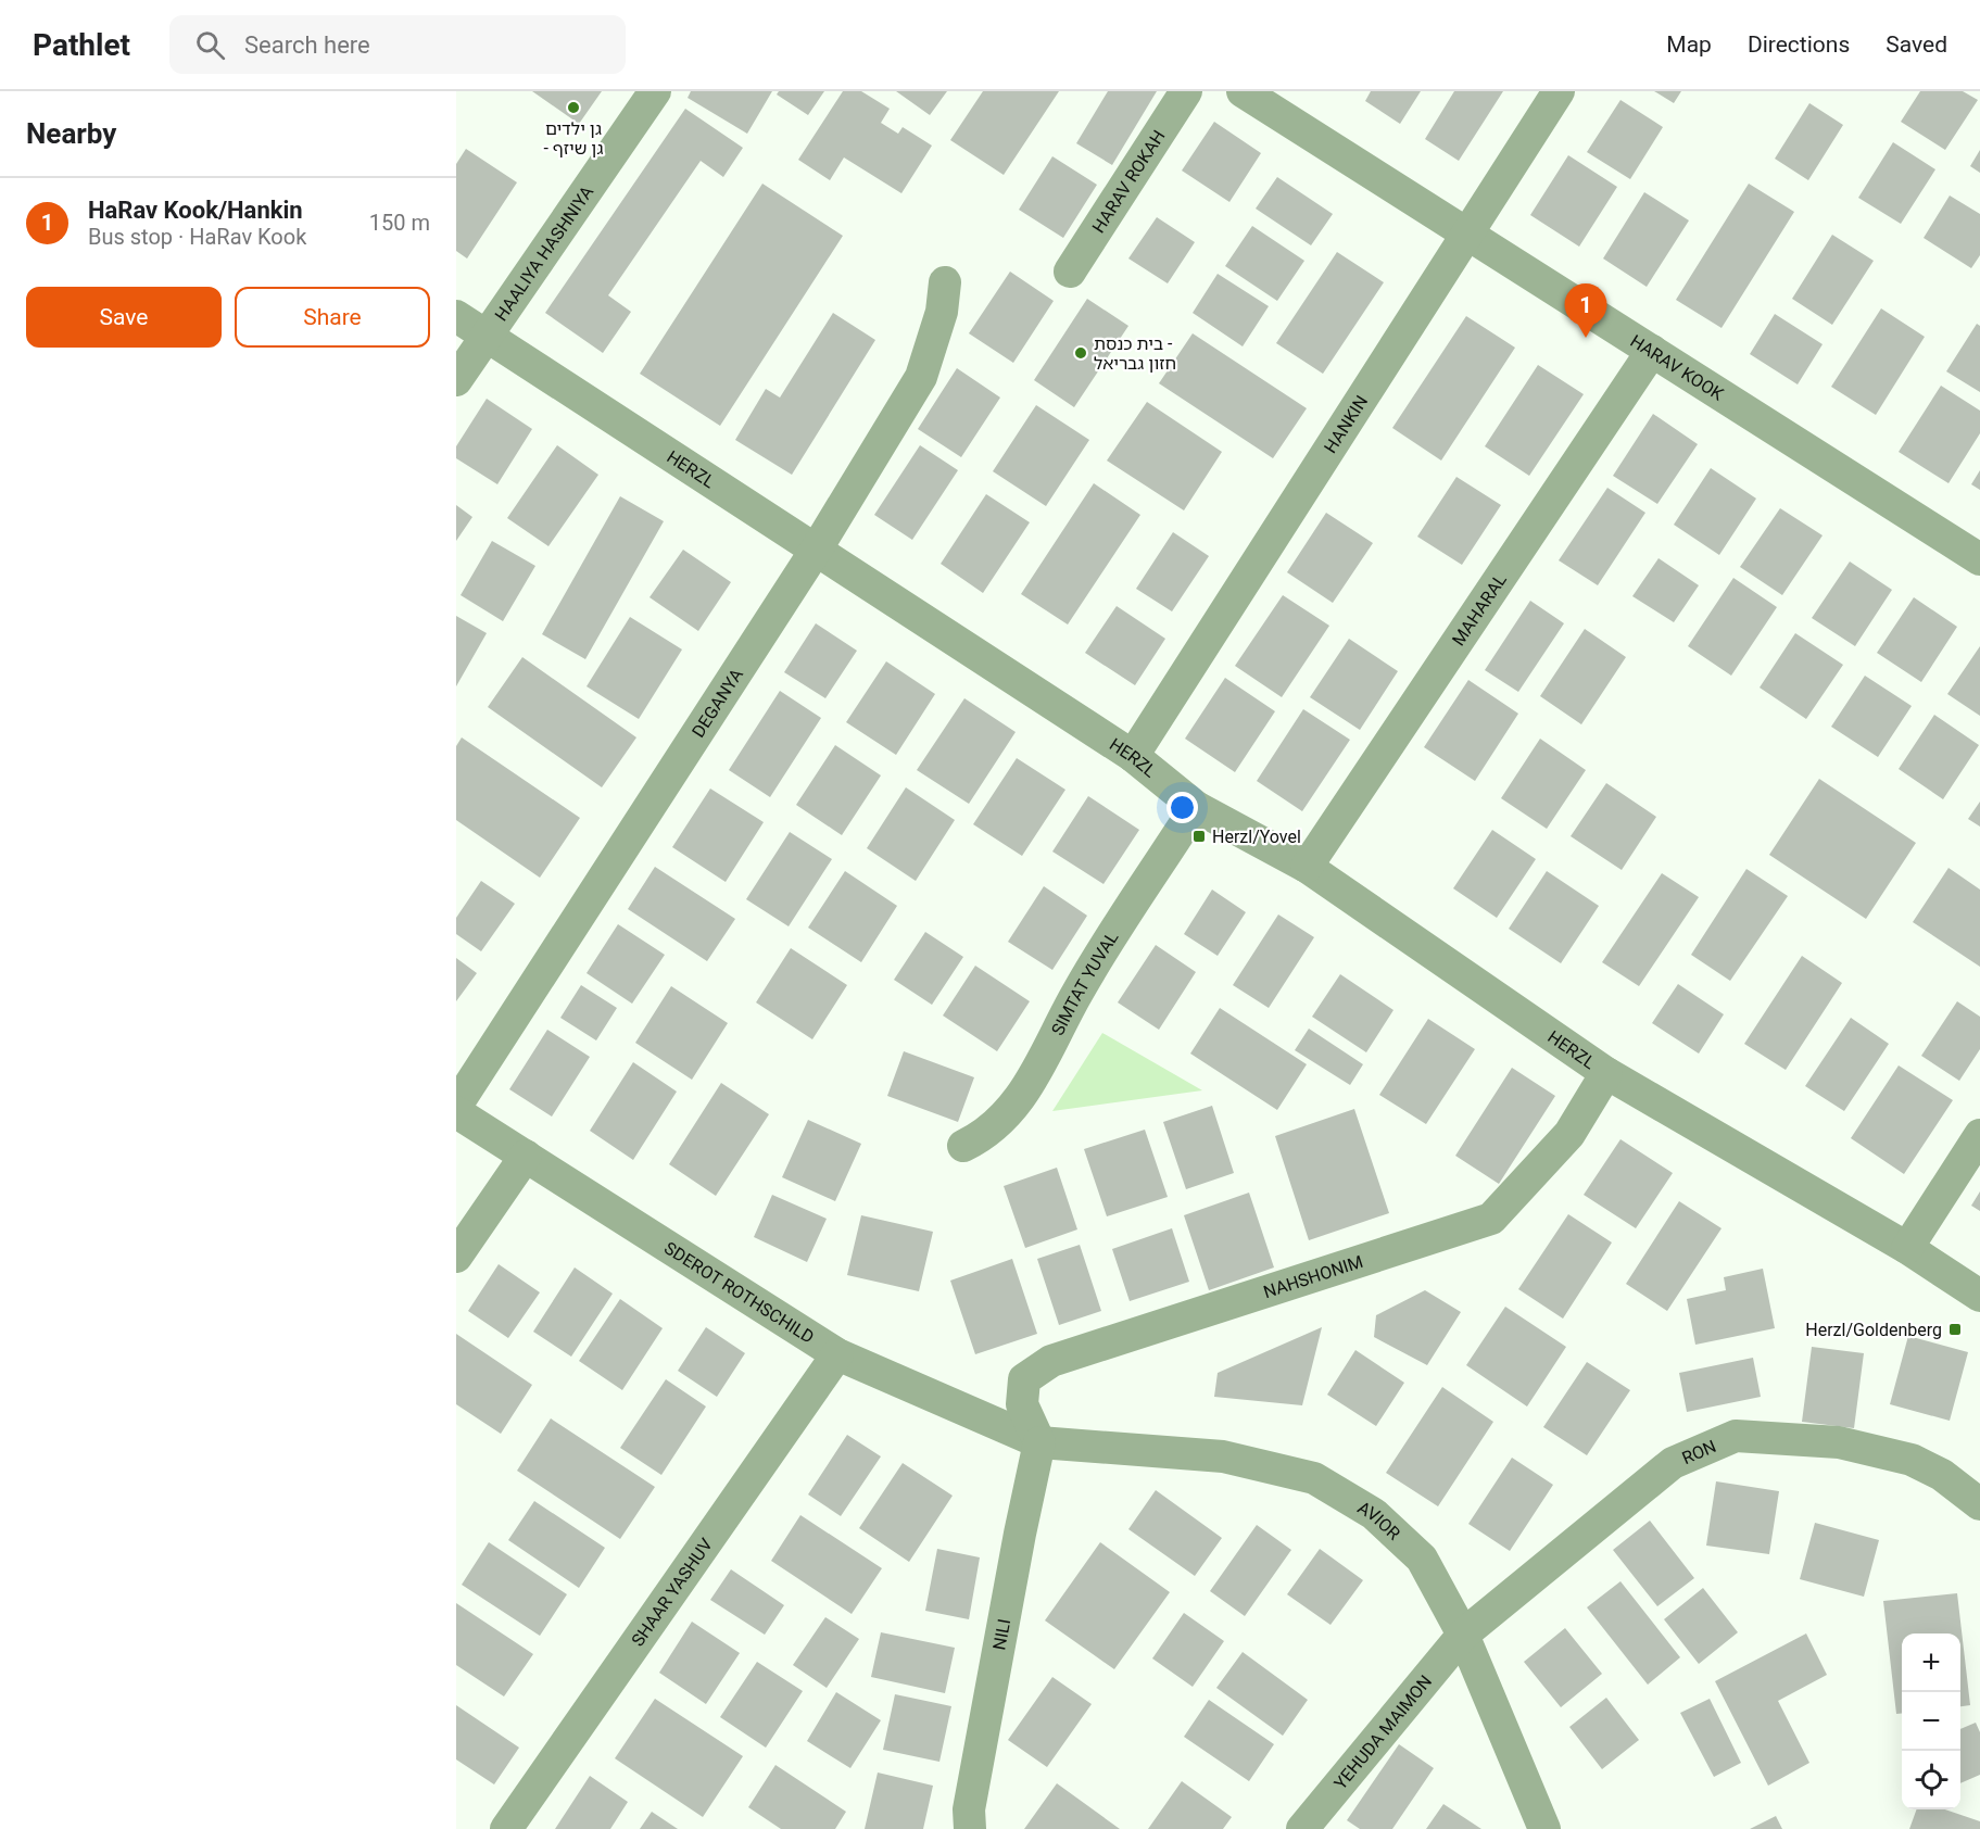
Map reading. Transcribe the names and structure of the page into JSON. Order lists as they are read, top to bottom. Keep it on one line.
{"streets":{"street":["HARAV ROKAH","HAALIYA HASHNIYA","HARAV KOOK","HANKIN","HERZL","MAHARAL","DEGANYA","SIMTAT YUVAL","NAHSHONIM","SDEROT ROTHSCHILD","RON","AVIOR","SHAAR YASHUV","NILI","YEHUDA MAIMON"]},"crossings":[["HAALIYA HASHNIYA","HERZL"],["HARAV KOOK","HANKIN"],["HARAV KOOK","MAHARAL"],["HANKIN","HERZL"],["HERZL","MAHARAL"],["HERZL","DEGANYA"],["HERZL","SIMTAT YUVAL"],["HERZL","NAHSHONIM"],["NAHSHONIM","SDEROT ROTHSCHILD"],["NAHSHONIM","AVIOR"],["NAHSHONIM","NILI"],["SDEROT ROTHSCHILD","AVIOR"],["SDEROT ROTHSCHILD","SHAAR YASHUV"],["SDEROT ROTHSCHILD","NILI"],["RON","AVIOR"],["RON","YEHUDA MAIMON"],["AVIOR","NILI"],["AVIOR","YEHUDA MAIMON"]],"places":{"other":["גן ילדים - גן שיזף","בית כנסת - חזון גבריאל"],"transit":["Herzl/Yovel","Herzl/Goldenberg"]},"page":{"header":"Pathlet","search":"Search here","nav":["Map","Directions","Saved"],"heading":"Nearby","list":[{"mark":"1","name":"HaRav Kook/Hankin","note":"Bus stop · HaRav Kook","value":"150 m"}],"buttons":["Save","Share"],"pins":"1","map_buttons":["+","−"]}}
